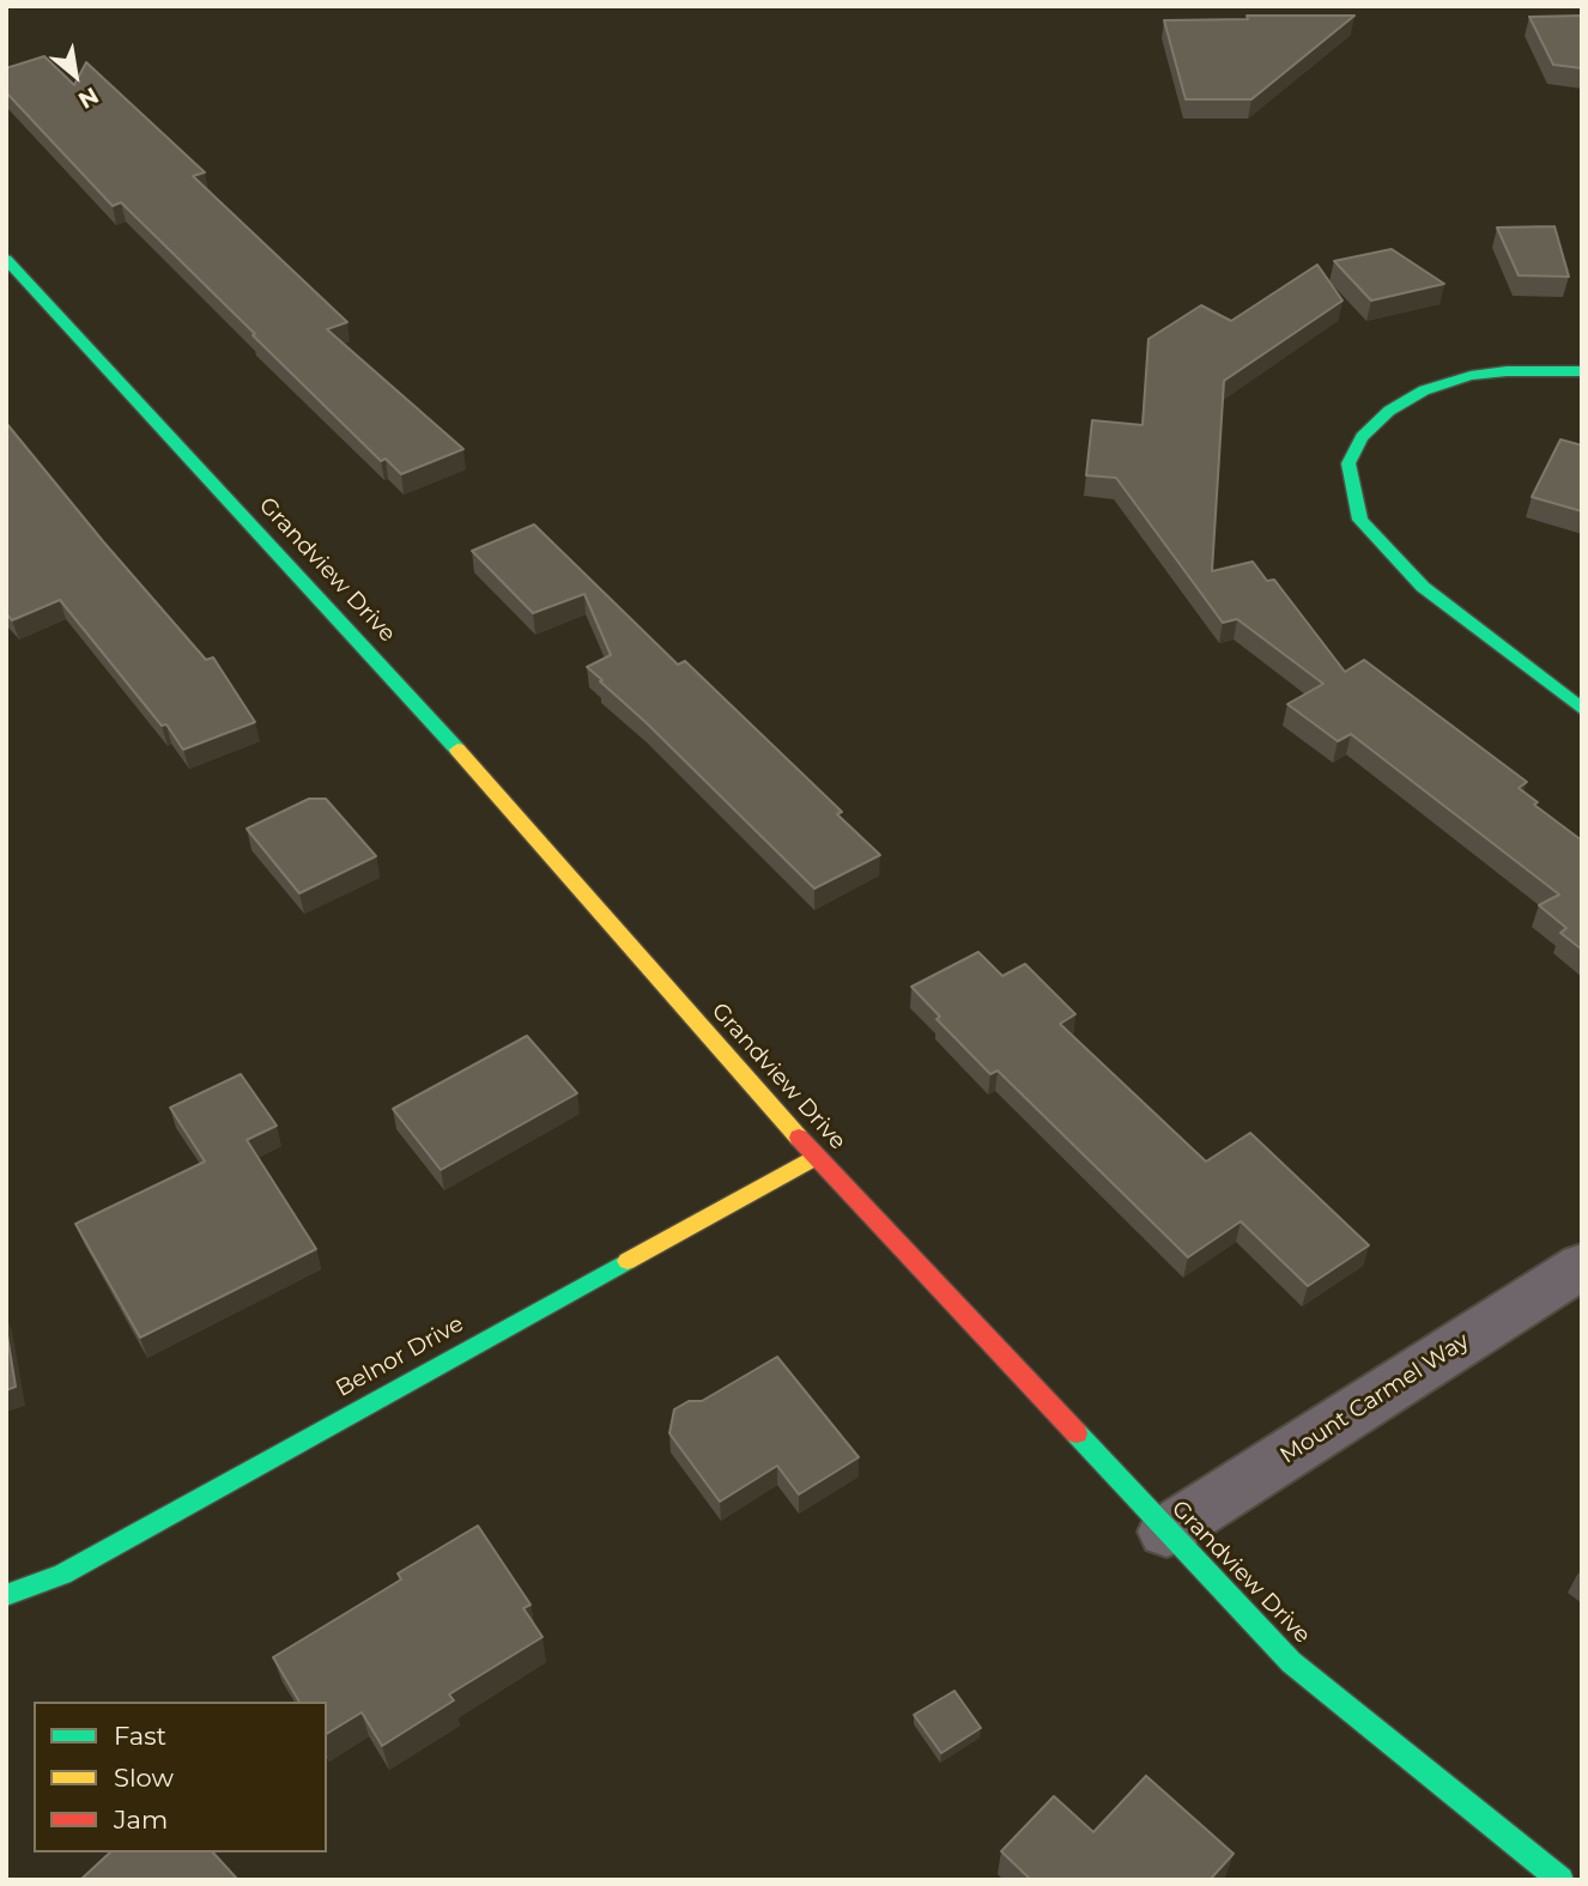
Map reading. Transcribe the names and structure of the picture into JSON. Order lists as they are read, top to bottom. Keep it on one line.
{"streets":{"street":["Grandview Drive","Belnor Drive","Mount Carmel Way"]},"crossings":[["Grandview Drive","Belnor Drive"],["Grandview Drive","Mount Carmel Way"]],"legend":["Fast","Slow","Jam"],"north":"bottom right"}
